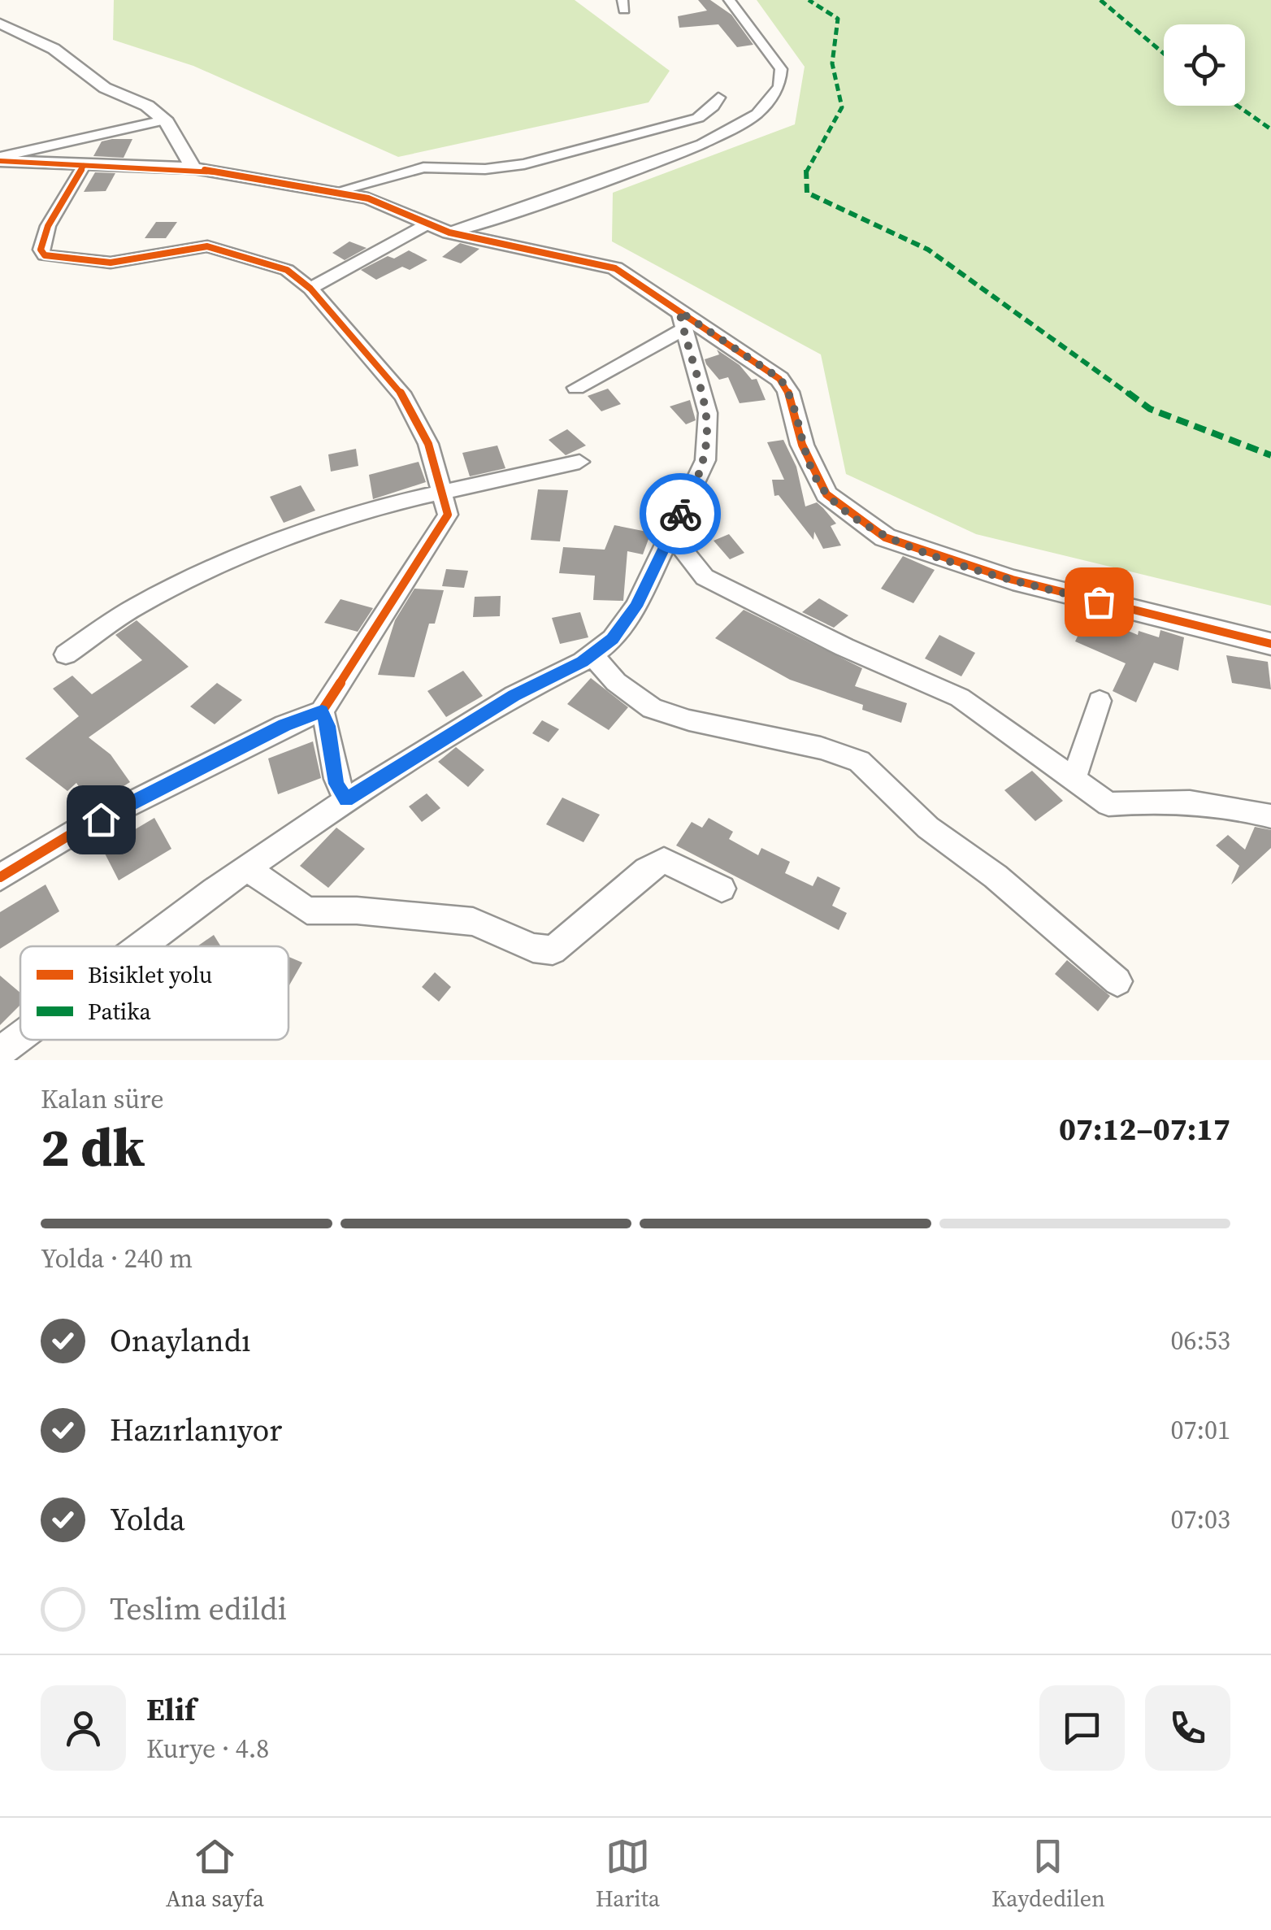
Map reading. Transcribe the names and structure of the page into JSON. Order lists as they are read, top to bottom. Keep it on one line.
{"legend":["Bisiklet yolu","Patika"],"page":{"heading":["2 dk","Kalan süre","07:12–07:17"],"panel":["Elif","Kurye · 4.8"],"bar":"Yolda · 240 m","list":[["Onaylandı","06:53"],["Hazırlanıyor","07:01"],["Yolda","07:03"],"Teslim edildi"],"tabs":["Ana sayfa","Harita","Kaydedilen"]}}
